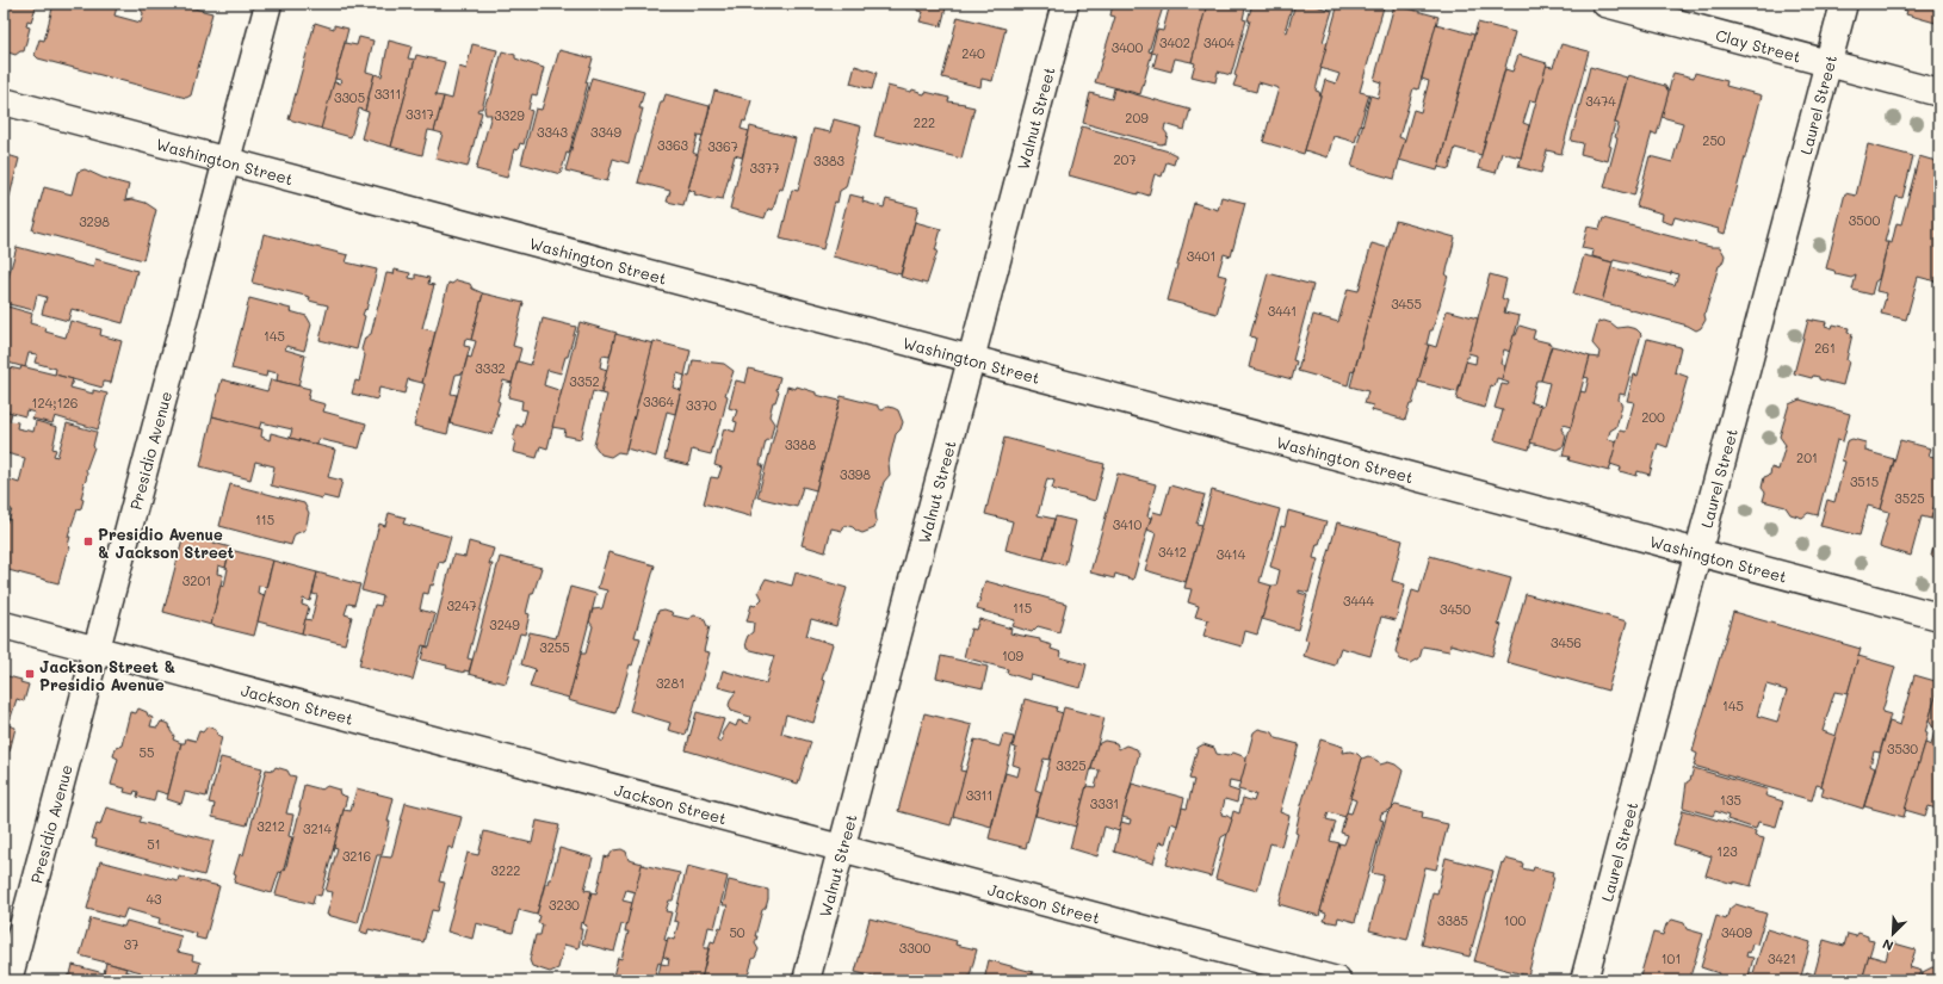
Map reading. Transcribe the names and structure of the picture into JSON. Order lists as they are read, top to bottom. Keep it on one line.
{"streets":{"street":["Clay Street","Laurel Street","Walnut Street","Washington Street","Presidio Avenue","Jackson Street"]},"crossings":[["Clay Street","Laurel Street"],["Laurel Street","Washington Street"],["Walnut Street","Washington Street"],["Walnut Street","Jackson Street"],["Washington Street","Presidio Avenue"],["Presidio Avenue","Jackson Street"]],"places":{"transit":["Presidio Avenue & Jackson Street","Jackson Street & Presidio Avenue"]},"house_numbers":["3402","3404","3400","240","3311","3305","3474","3317","3329","209","222","3343","3349","250","3363","3367","207","3383","3377","3500","3298","3401","3455","3441","145","261","3332","3352","3364","124;126","3370","200","3388","201","3398","3515","3525","115","3410","3412","3414","3201","3444","3247","115","3450","3249","3456","3255","109","3281","145","3530","55","3325","3311","135","3331","3212","3214","51","123","3216","3222","43","3230","3385","100","50","3409","37","3300","101","3421"],"north":"bottom left"}
